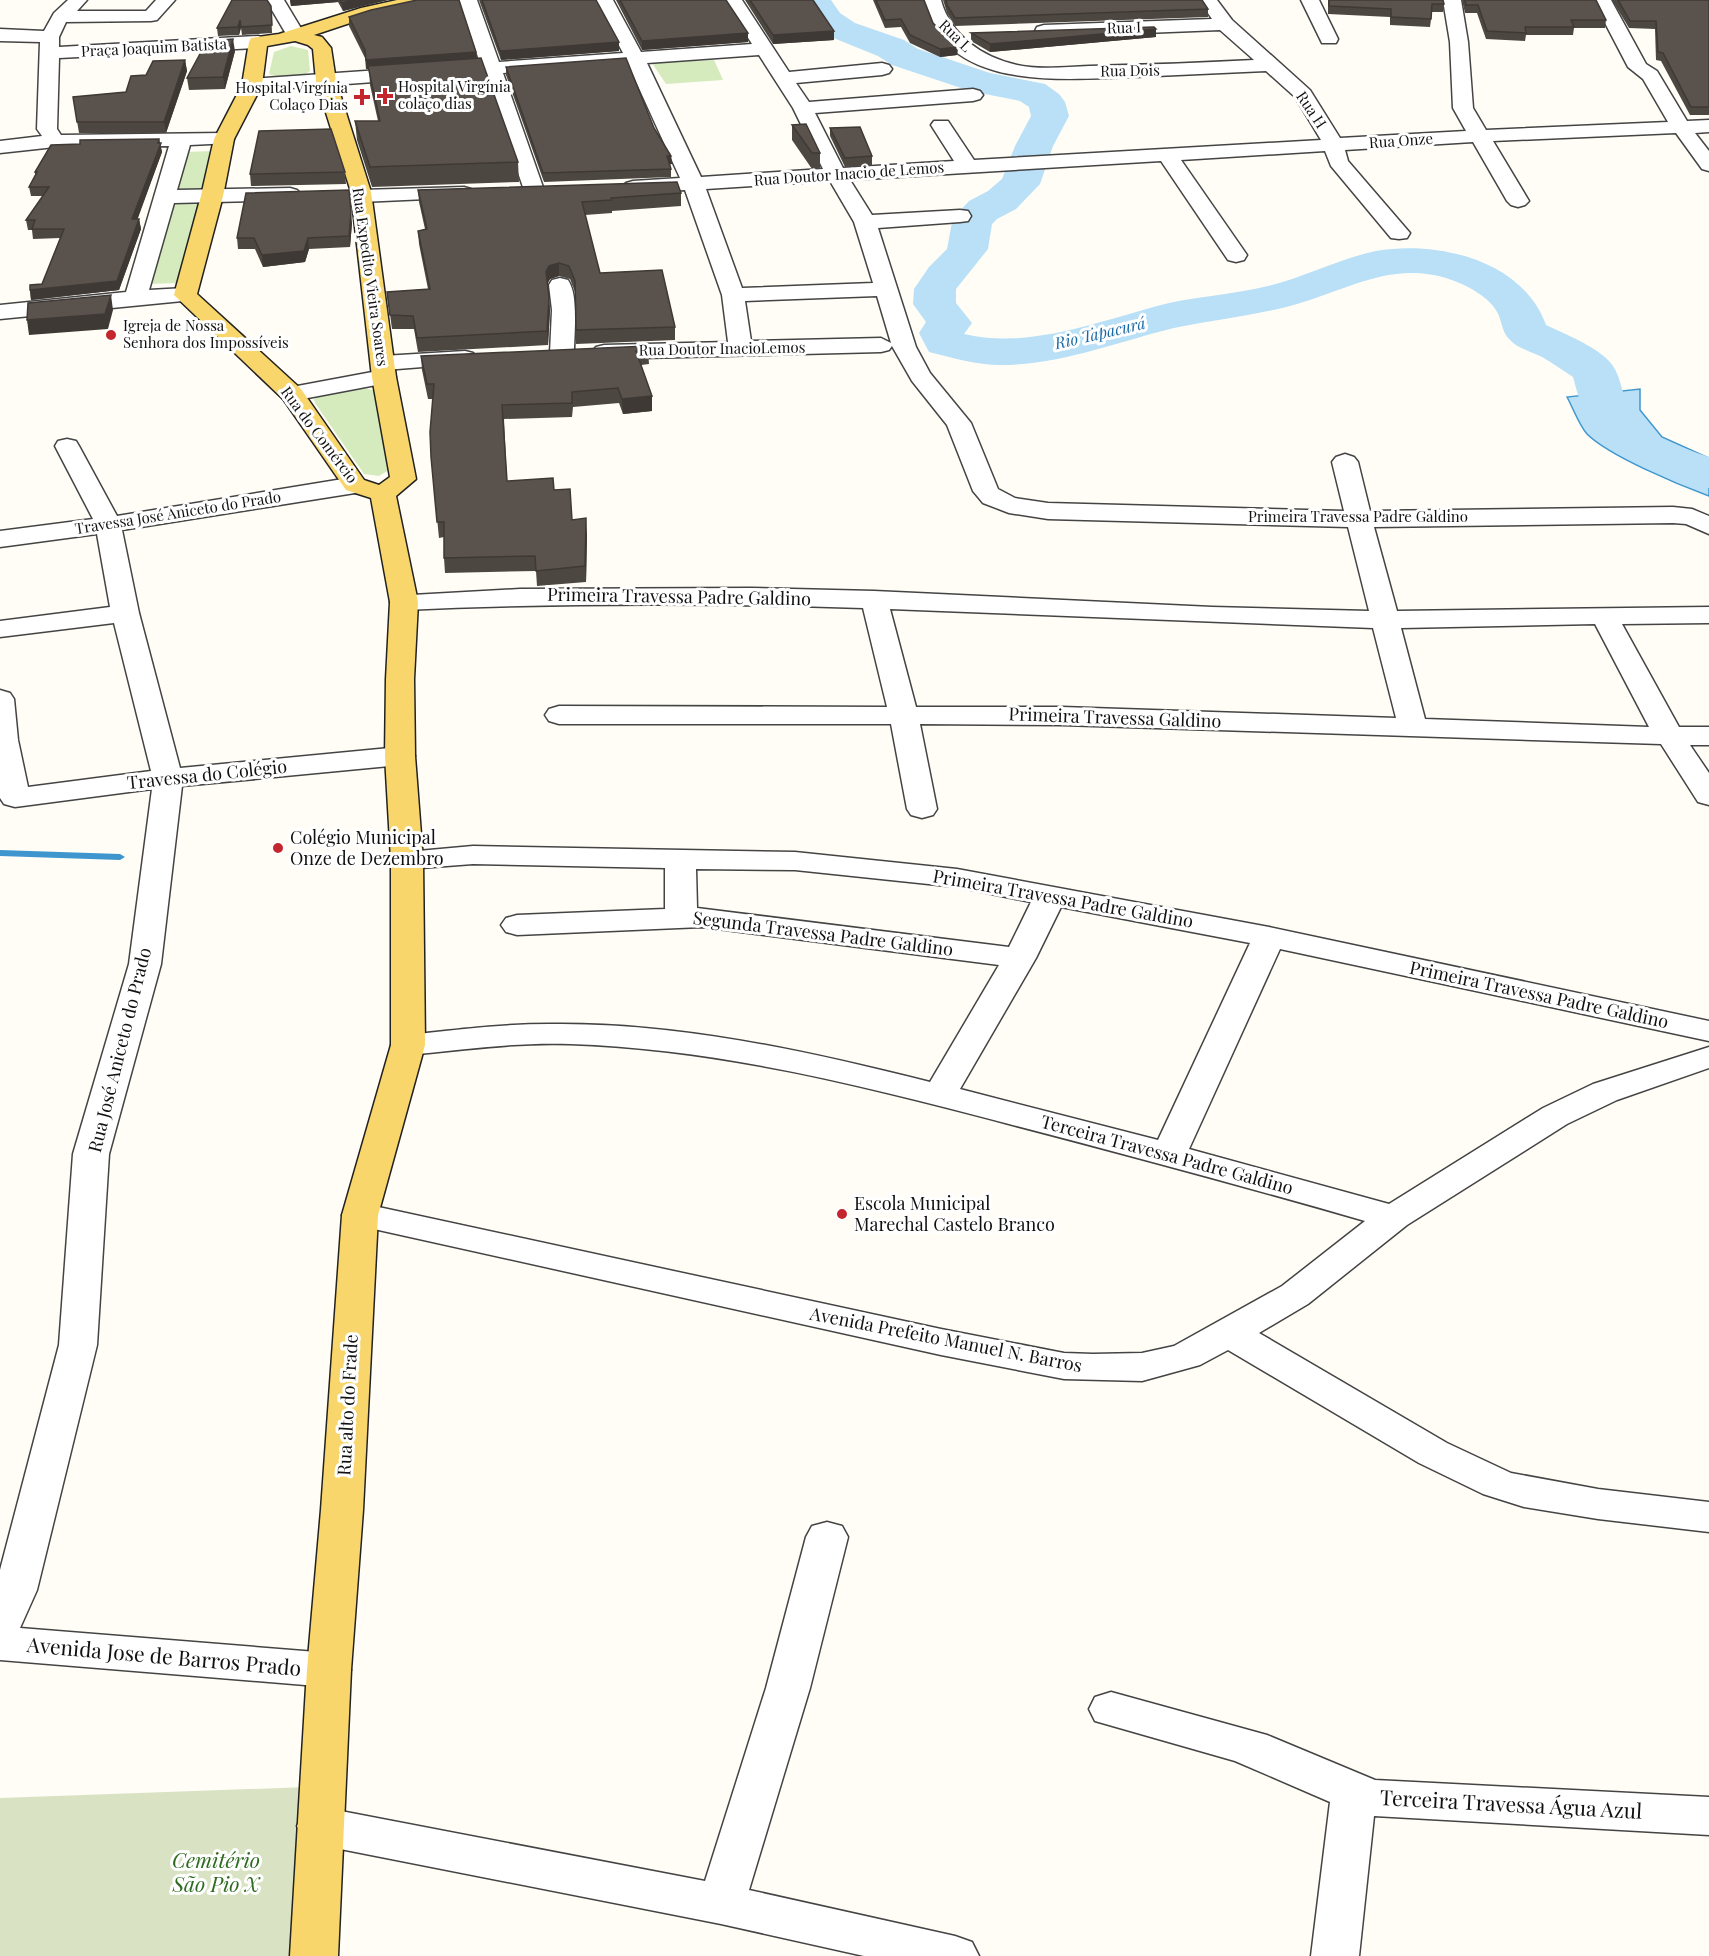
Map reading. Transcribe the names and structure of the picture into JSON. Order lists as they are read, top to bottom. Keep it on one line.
{"streets":{"main road":["Rua Expedito Vieira Soares","Rua do Comércio","Rua alto do Frade"],"street":["Rua I","Rua L","Praça Joaquim Batista","Rua Dois","Rua H","Rua Onze","Rua Doutor Inacio de Lemos","Rua Doutor InacioLemos","Travessa José Aniceto do Prado","Primeira Travessa Padre Galdino","Primeira Travessa Galdino","Travessa do Colégio","Segunda Travessa Padre Galdino","Rua José Aniceto do Prado","Terceira Travessa Padre Galdino","Avenida Prefeito Manuel N. Barros","Avenida Jose de Barros Prado","Terceira Travessa Água Azul"]},"crossings":[["Rua I","Rua H"],["Rua L","Rua Dois"],["Rua Dois","Rua H"],["Rua H","Rua Onze"],["Rua Onze","Rua Doutor Inacio de Lemos"],["Rua Doutor Inacio de Lemos","Primeira Travessa Padre Galdino"],["Rua Expedito Vieira Soares","Rua do Comércio"],["Rua do Comércio","Travessa José Aniceto do Prado"],["Travessa José Aniceto do Prado","Rua José Aniceto do Prado"],["Primeira Travessa Padre Galdino","Rua alto do Frade"],["Travessa do Colégio","Rua José Aniceto do Prado"],["Terceira Travessa Padre Galdino","Avenida Prefeito Manuel N. Barros"],["Terceira Travessa Padre Galdino","Rua alto do Frade"],["Avenida Prefeito Manuel N. Barros","Rua alto do Frade"],["Rua alto do Frade","Avenida Jose de Barros Prado"]],"water":["Rio Tapacurá"],"parks":["Cemitério São Pio X"],"places":{"health":["Hospital Virgínia colaço dias","Hospital Virgínia Colaço Dias"],"other":["Igreja de Nossa Senhora dos Impossíveis","Colégio Municipal Onze de Dezembro","Escola Municipal Marechal Castelo Branco"]}}
